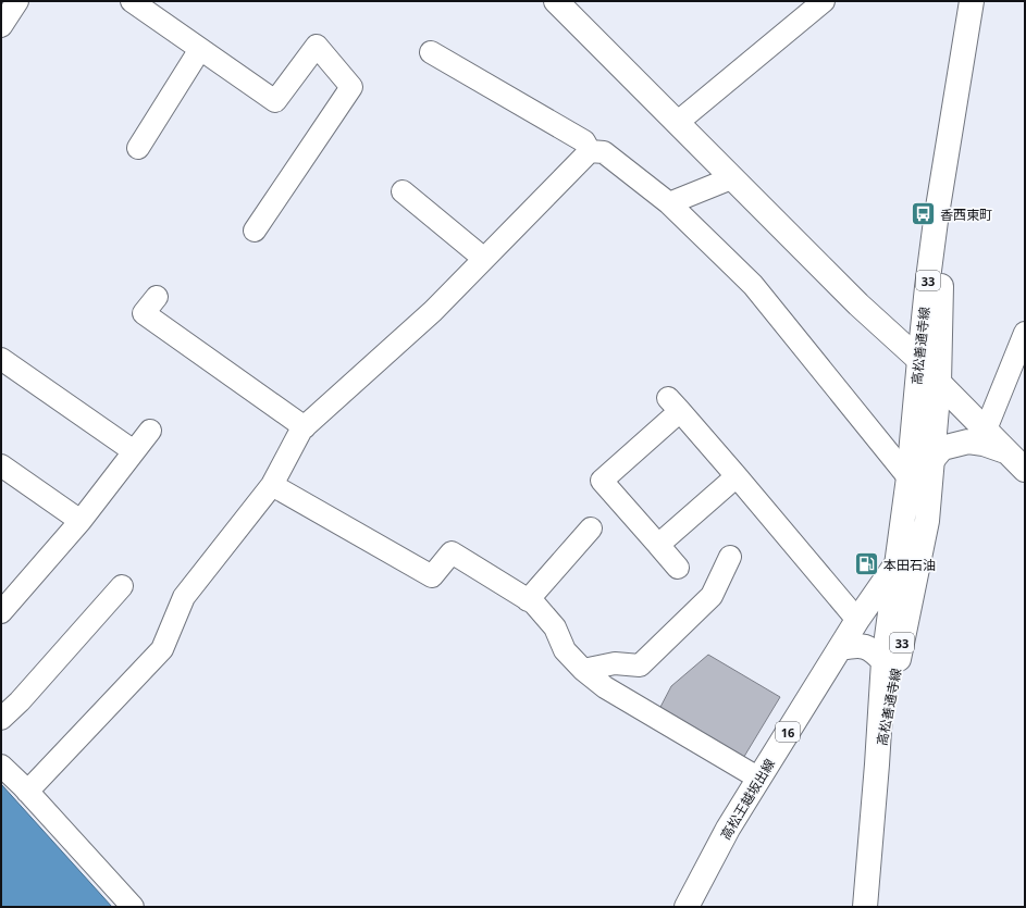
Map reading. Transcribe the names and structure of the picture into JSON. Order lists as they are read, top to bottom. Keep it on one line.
{"streets":{"main road":["33","高松善通寺線","16","高松王越坂出線"]},"crossings":[["高松善通寺線","高松王越坂出線"]],"places":{"bus stop":["香西東町"],"fuel station":["本田石油"]}}
